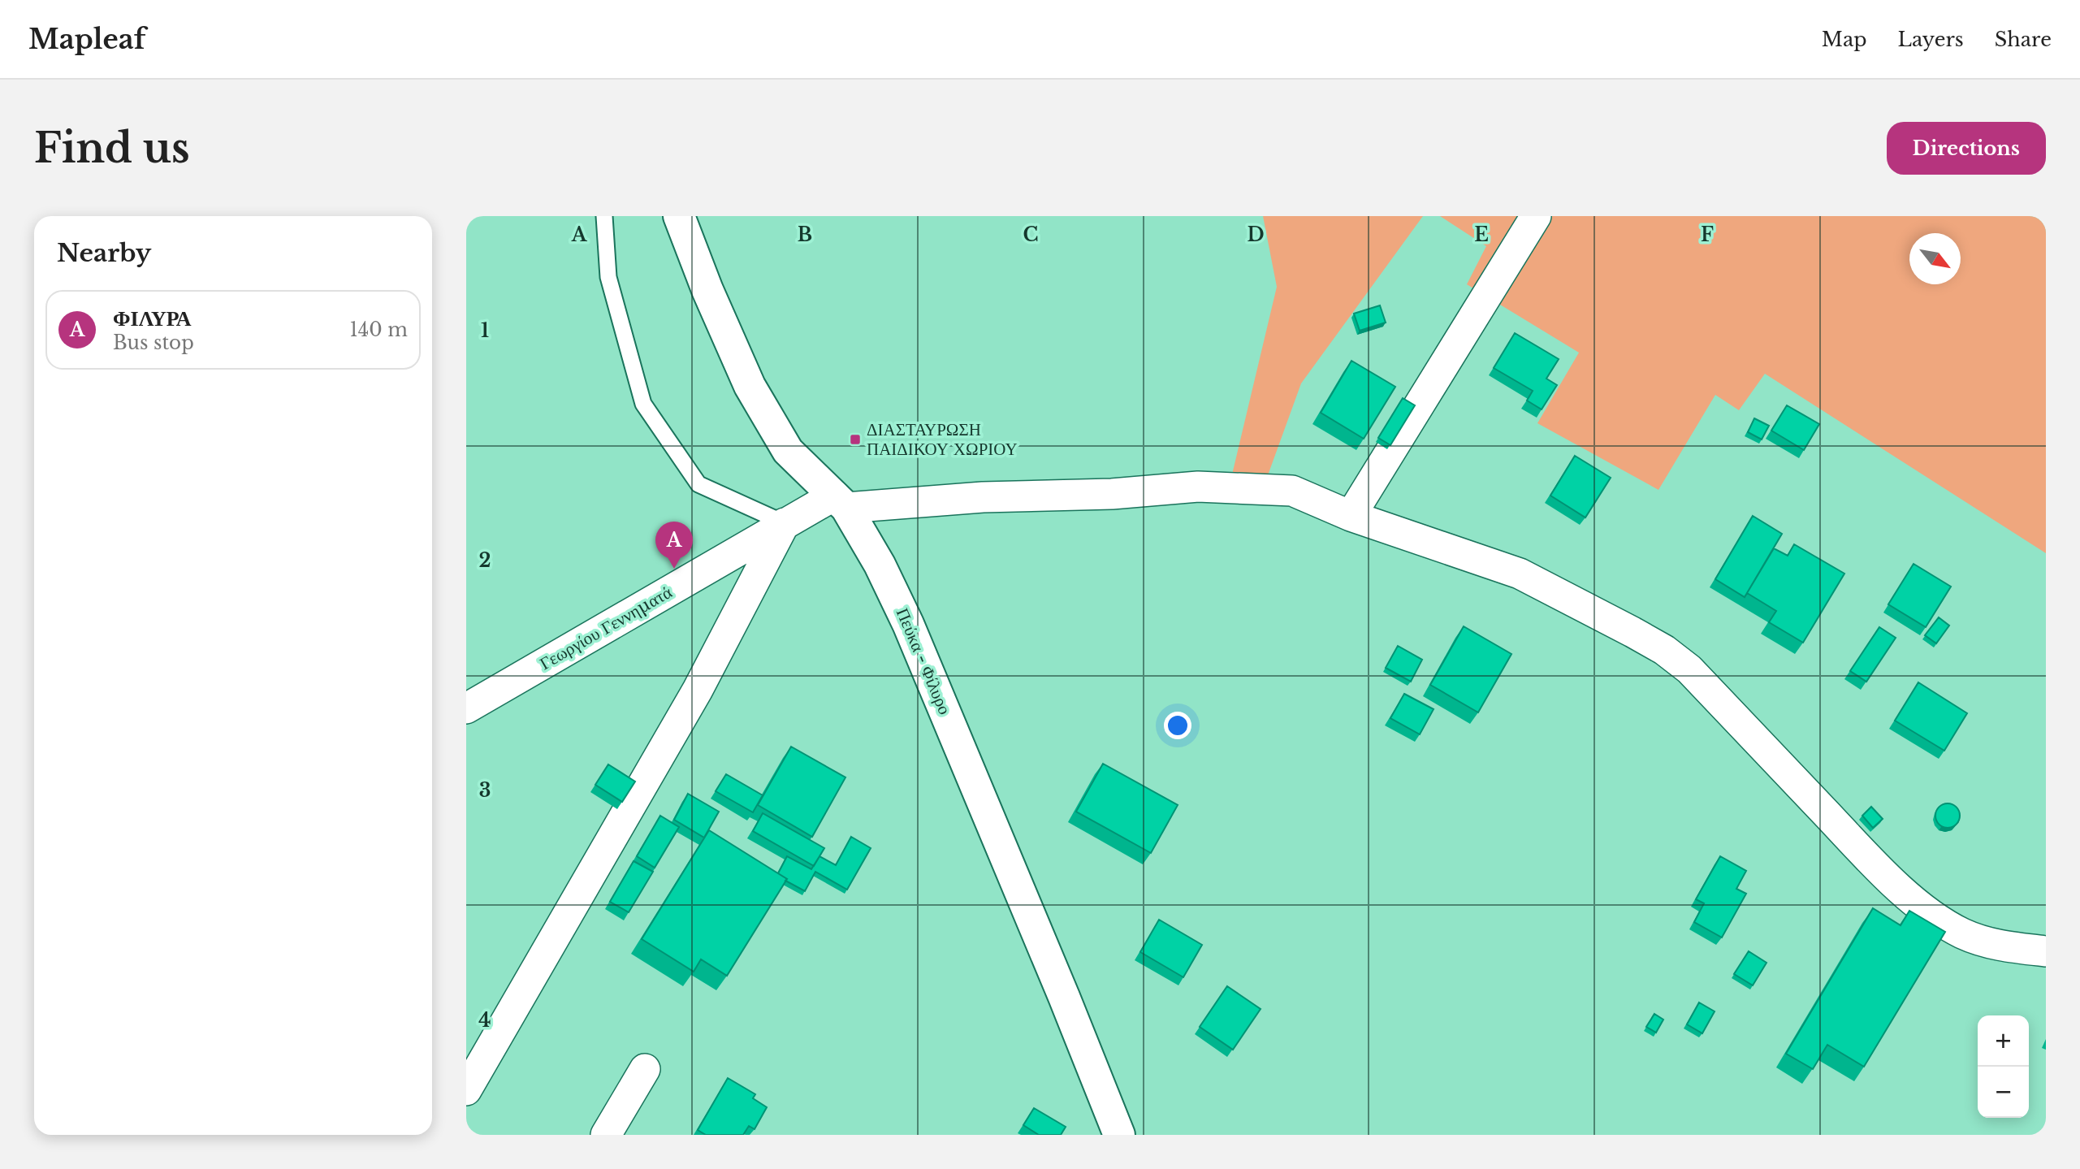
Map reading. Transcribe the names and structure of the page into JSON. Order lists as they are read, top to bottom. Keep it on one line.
{"streets":{"main road":["Πεύκα - Φίλυρο"],"street":["Γεωργίου Γεννηματά"]},"crossings":[["Γεωργίου Γεννηματά","Πεύκα - Φίλυρο"]],"places":{"transit":["ΔΙΑΣΤΑΥΡΩΣΗ ΠΑΙΔΙΚΟΥ ΧΩΡΙΟΥ"]},"north":"bottom right","page":{"header":"Mapleaf","nav":["Map","Layers","Share"],"buttons":"Directions","title":"Find us","heading":"Nearby","list":[{"mark":"A","name":"ΦΙΛΥΡΑ","note":"Bus stop","value":"140 m"}],"pins":"A","map_buttons":["+","−"]},"grid":{"columns":["A","B","C","D","E","F"],"rows":["1","2","3","4"]}}
